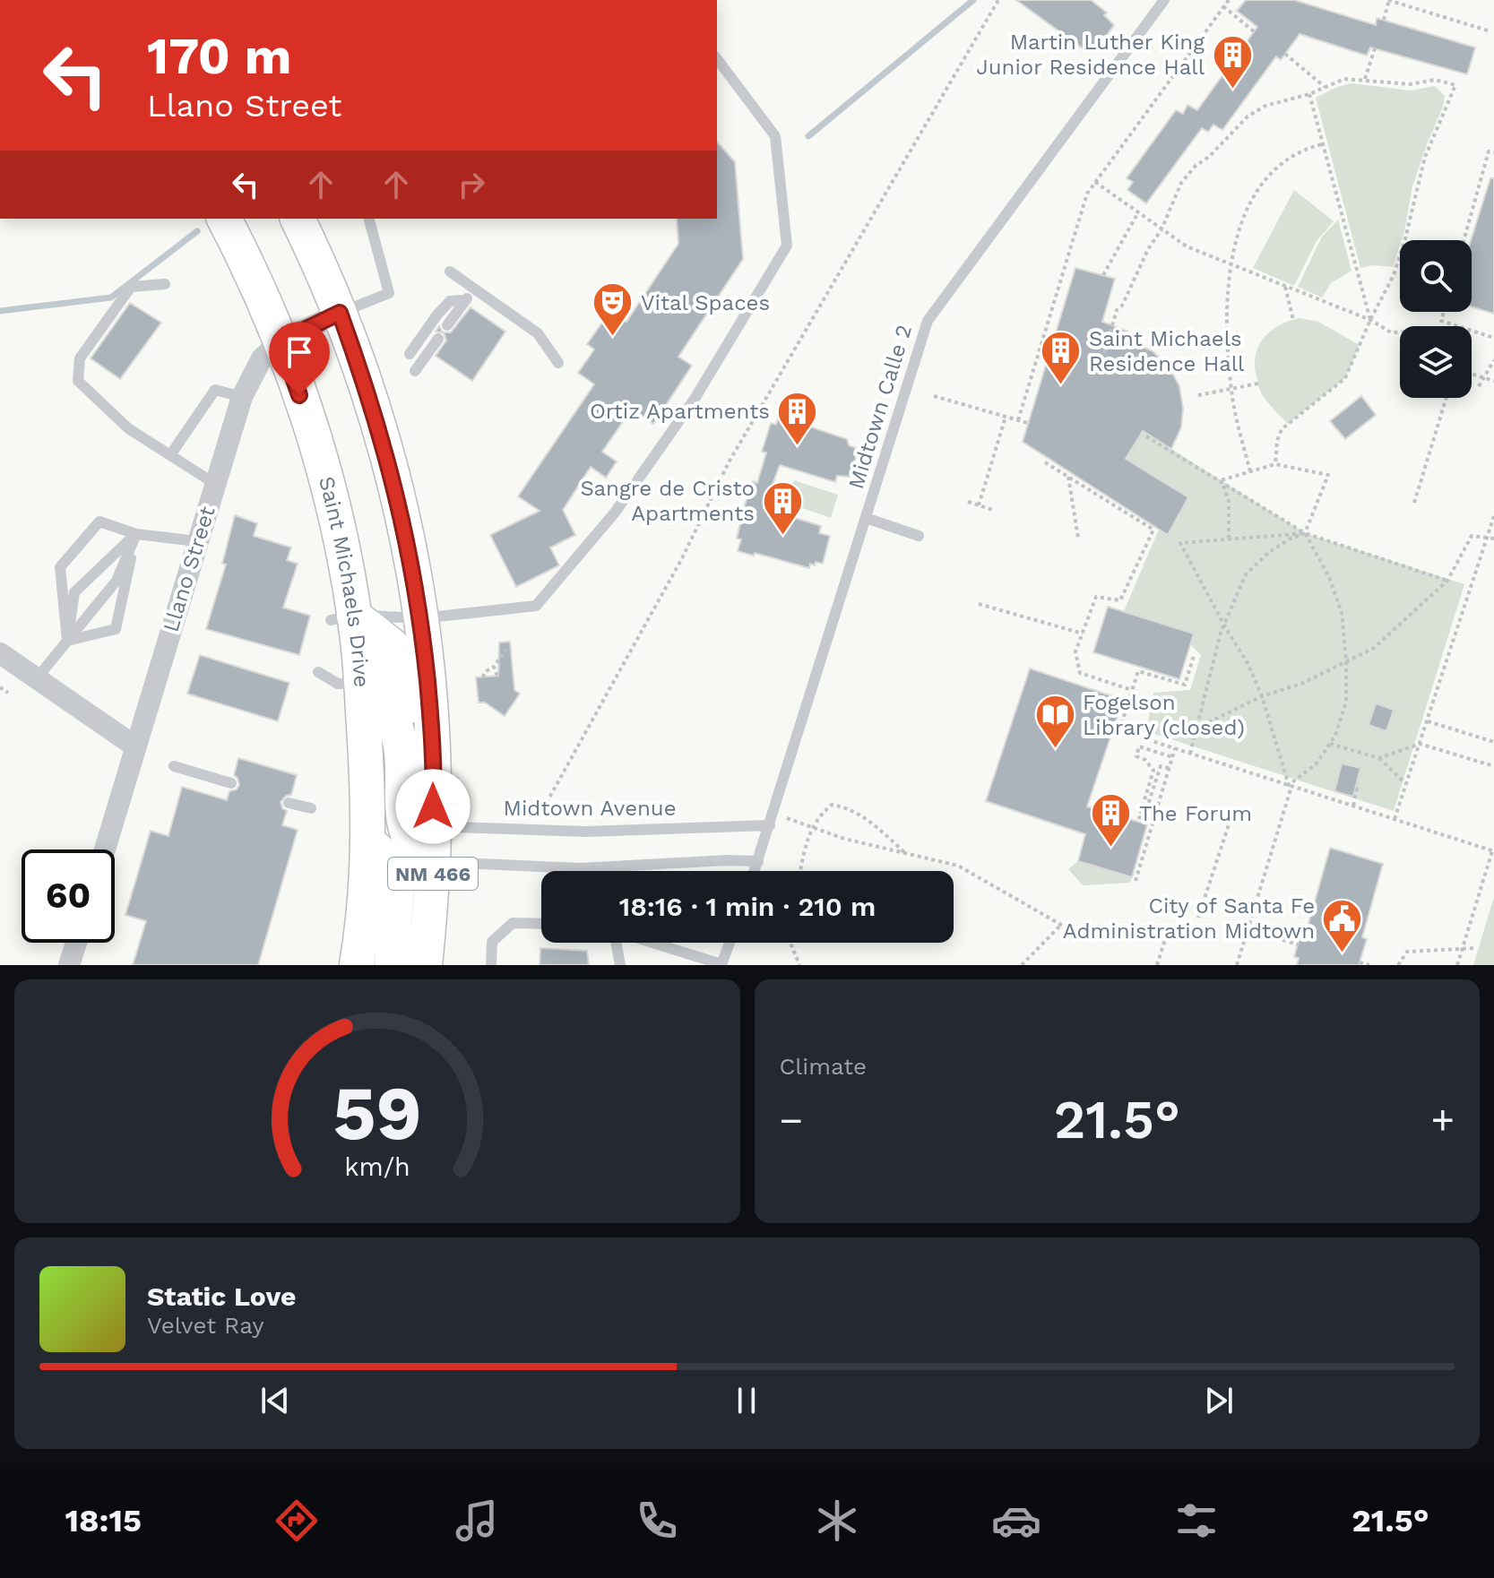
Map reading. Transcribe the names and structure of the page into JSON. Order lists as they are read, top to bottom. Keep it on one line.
{"streets":{"main road":["Saint Michaels Drive","NM 466"],"street":["Llano Street"],"lane":["Midtown Calle 2","Midtown Avenue"]},"crossings":[["Midtown Calle 2","Midtown Avenue"],["Llano Street","Saint Michaels Drive"],["Saint Michaels Drive","Midtown Avenue"]],"places":{"building":["Martin Luther King Junior Residence Hall","Saint Michaels Residence Hall","Ortiz Apartments","Sangre de Cristo Apartments","The Forum"],"theatre":["Vital Spaces"],"library":["Fogelson Library (closed)"],"public building":["City of Santa Fe Administration Midtown"]},"page":{"turn":["170 m","Llano Street"],"limit":"60","trip":"18:16 · 1 min · 210 m","tile":"Climate","heat":["−","21.5°","+"],"song":["Static Love","Velvet Ray"],"tabs":["18:15","21.5°"],"gauge":["59","km/h"]}}
